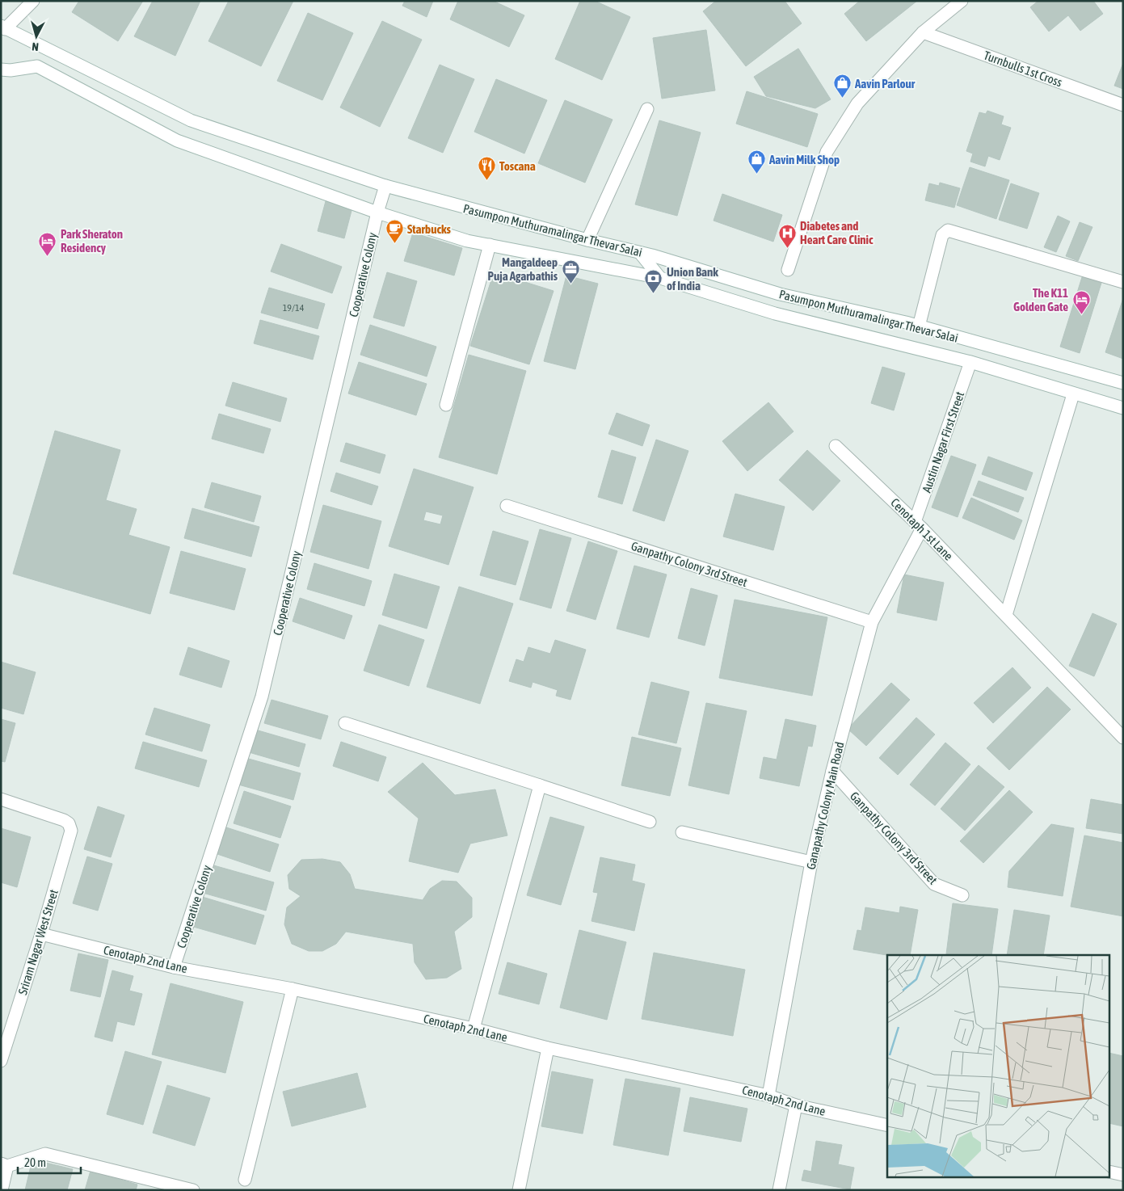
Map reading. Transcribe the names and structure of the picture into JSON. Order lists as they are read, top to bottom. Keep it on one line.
{"streets":{"street":["Turnbulls 1st Cross","Pasumpon Muthuramalingar Thevar Salai","Cooperative Colony","Austin Nagar First Street","Cenotaph 1st Lane","Ganpathy Colony 3rd Street","Ganapathy Colony Main Road","Sriram Nagar West Street","Cenotaph 2nd Lane"]},"crossings":[["Pasumpon Muthuramalingar Thevar Salai","Cooperative Colony"],["Pasumpon Muthuramalingar Thevar Salai","Austin Nagar First Street"],["Cooperative Colony","Cenotaph 2nd Lane"],["Austin Nagar First Street","Cenotaph 1st Lane"],["Austin Nagar First Street","Ganapathy Colony Main Road"],["Cenotaph 1st Lane","Ganapathy Colony Main Road"],["Ganpathy Colony 3rd Street","Ganapathy Colony Main Road"],["Ganapathy Colony Main Road","Cenotaph 2nd Lane"],["Sriram Nagar West Street","Cenotaph 2nd Lane"]],"places":{"shop":["Aavin Parlour","Aavin Milk Shop"],"restaurant":["Toscana"],"cafe":["Starbucks"],"hospital":["Diabetes and Heart Care Clinic"],"hotel":["Park Sheraton Residency","The K11 Golden Gate"],"office":["Mangaldeep Puja Agarbathis"],"bank":["Union Bank of India"]},"house_numbers":["19/14"],"scale_bar":"20 m","north":"bottom"}
